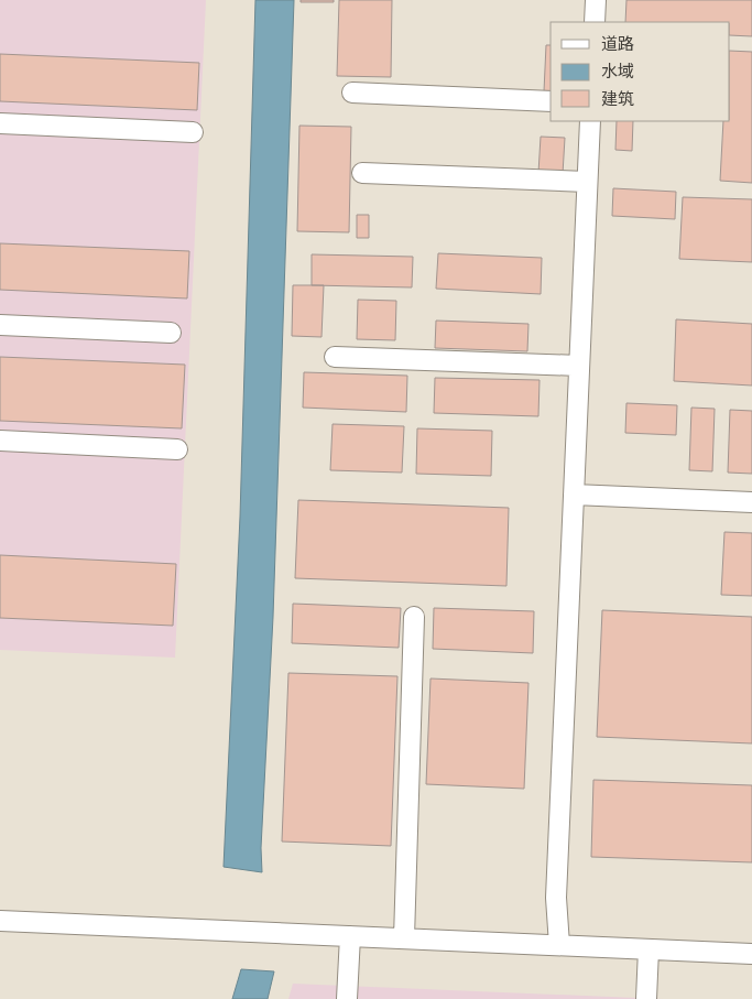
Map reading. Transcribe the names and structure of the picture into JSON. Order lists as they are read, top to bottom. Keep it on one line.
{"legend":["道路","水域","建筑"]}
